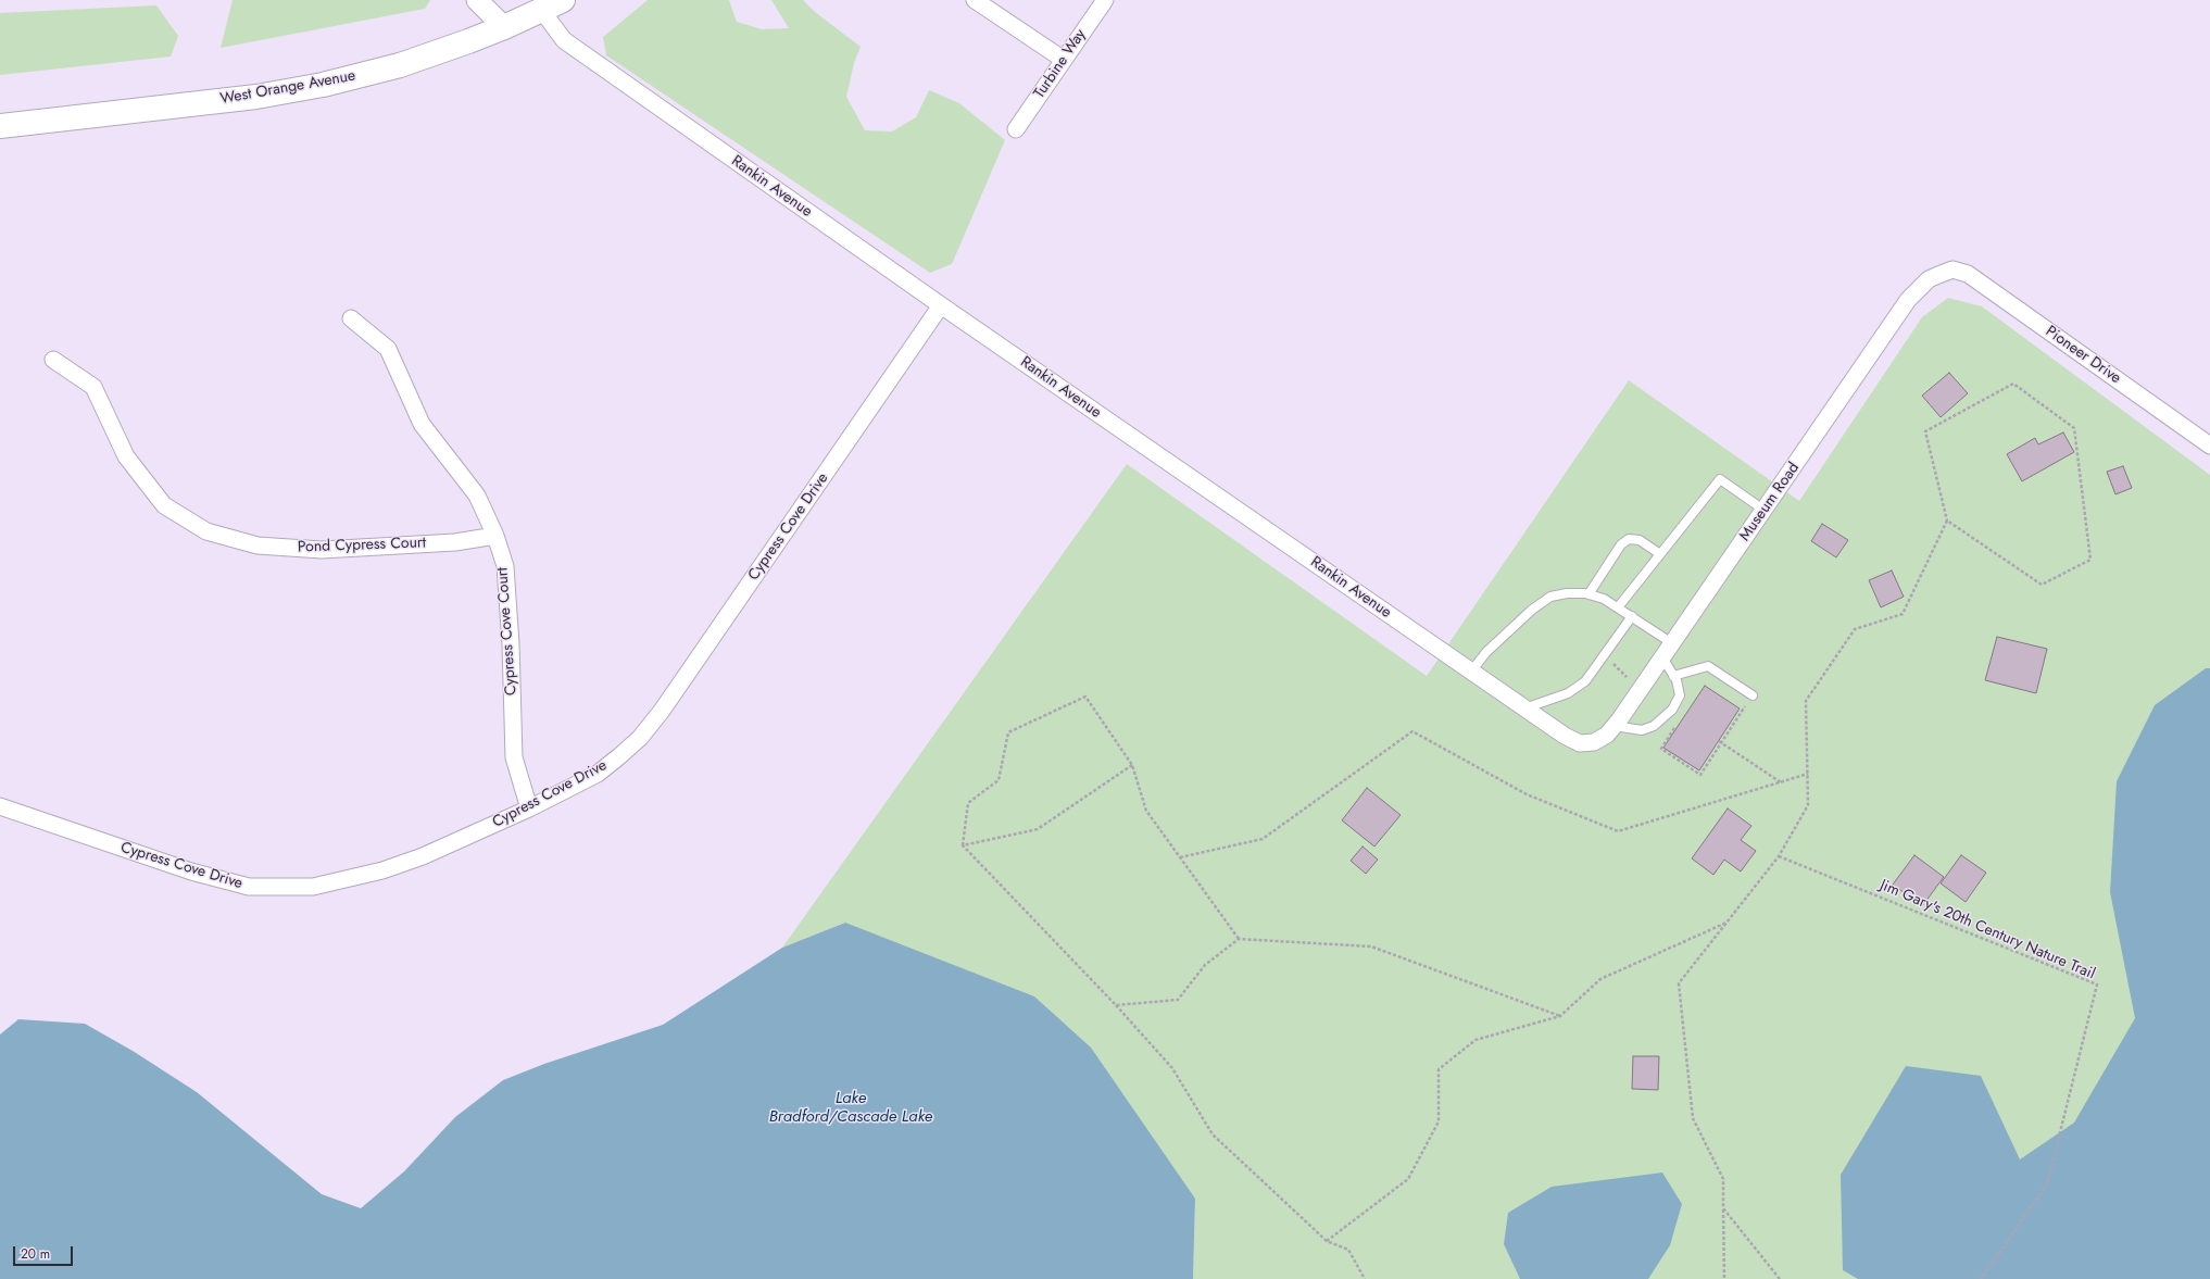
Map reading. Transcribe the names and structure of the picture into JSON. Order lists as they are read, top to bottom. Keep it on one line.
{"streets":{"main road":["West Orange Avenue"],"street":["Turbine Way","Rankin Avenue","Pioneer Drive","Museum Road","Cypress Cove Drive","Pond Cypress Court","Cypress Cove Court"],"path":["Jim Gary's 20th Century Nature Trail"]},"crossings":[["West Orange Avenue","Rankin Avenue"],["Rankin Avenue","Museum Road"],["Rankin Avenue","Cypress Cove Drive"],["Pioneer Drive","Museum Road"],["Cypress Cove Drive","Cypress Cove Court"],["Pond Cypress Court","Cypress Cove Court"]],"water":["Lake Bradford/Cascade Lake"],"scale_bar":"20 m"}
